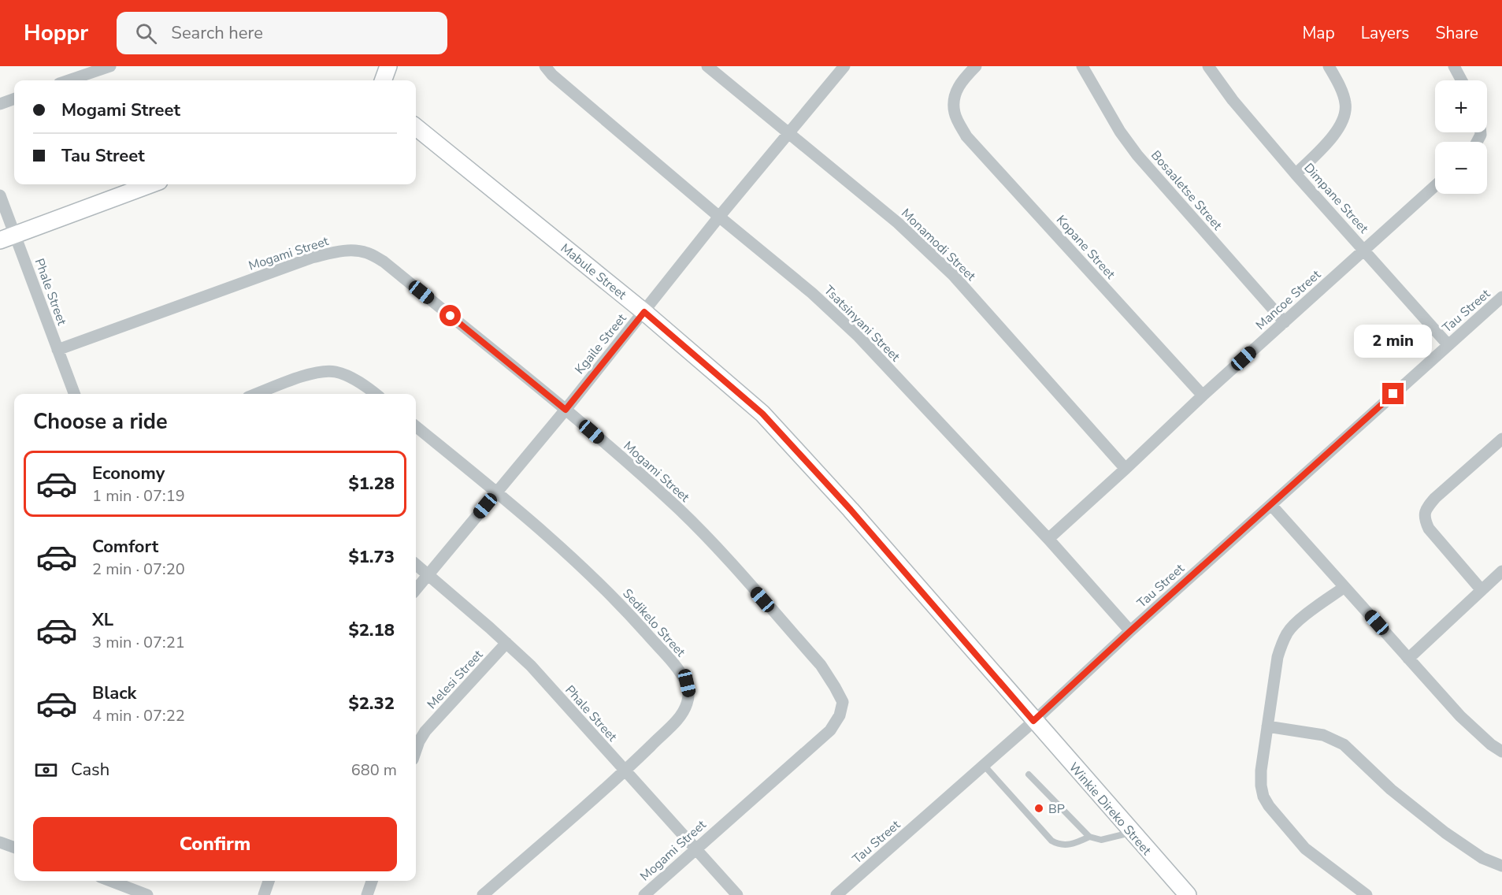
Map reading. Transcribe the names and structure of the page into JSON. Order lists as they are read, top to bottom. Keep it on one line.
{"streets":{"street":["Bosaaletse Street","Dimpane Street","Monamodi Street","Kopane Street","Mogami Street","Mabule Street","Phale Street","Mancoe Street","Tau Street","Tsatsinyani Street","Kgaile Street","Sedikelo Street","Melesi Street","Winkie Direko Street"]},"crossings":[["Bosaaletse Street","Mancoe Street"],["Dimpane Street","Mancoe Street"],["Dimpane Street","Tau Street"],["Monamodi Street","Mancoe Street"],["Monamodi Street","Kgaile Street"],["Kopane Street","Mancoe Street"],["Mogami Street","Phale Street"],["Mogami Street","Kgaile Street"],["Mabule Street","Tau Street"],["Mabule Street","Kgaile Street"],["Mabule Street","Winkie Direko Street"],["Phale Street","Kgaile Street"],["Phale Street","Sedikelo Street"],["Phale Street","Melesi Street"],["Mancoe Street","Tsatsinyani Street"],["Tau Street","Tsatsinyani Street"],["Tau Street","Winkie Direko Street"],["Tsatsinyani Street","Kgaile Street"],["Kgaile Street","Sedikelo Street"]],"places":["BP"],"page":{"header":"Hoppr","search":"Search here","nav":["Map","Layers","Share"],"map_buttons":["+","−"],"banner":["Mogami Street","Tau Street"],"bubble":"2 min","heading":"Choose a ride","list":[{"name":"Economy","note":"1 min · 07:19","value":"$1.28"},{"name":"Comfort","note":"2 min · 07:20","value":"$1.73"},{"name":"XL","note":"3 min · 07:21","value":"$2.18"},{"name":"Black","note":"4 min · 07:22","value":"$2.32"}],"pay":["Cash","680 m"],"buttons":"Confirm"}}
